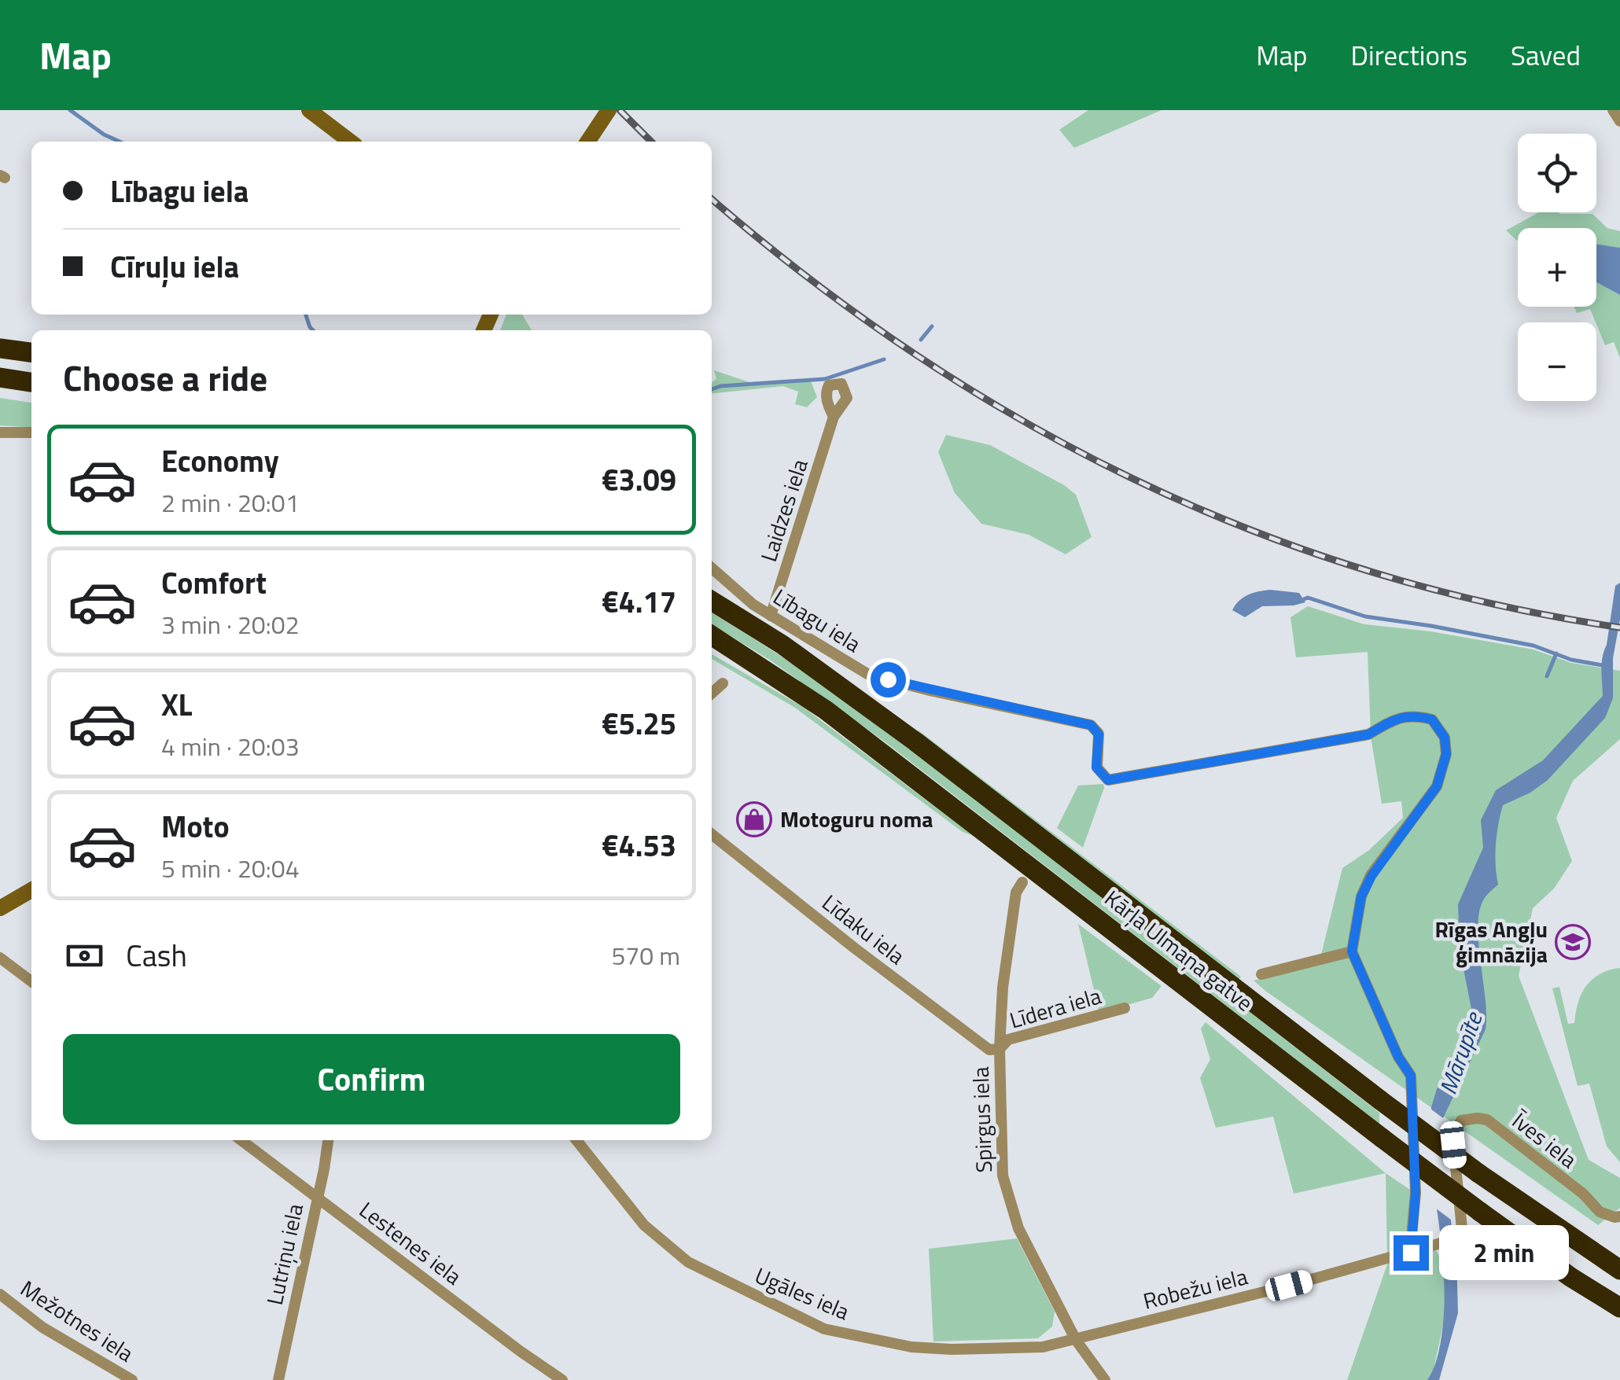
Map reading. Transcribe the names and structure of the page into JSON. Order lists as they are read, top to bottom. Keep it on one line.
{"streets":{"highway":["Kārļa Ulmaņa gatve"],"street":["Laidzes iela","Lībagu iela","Līdaku iela","Līdera iela","Spirgus iela","Īves iela","Lestenes iela","Lutriņu iela","Robežu iela","Ugāles iela","Mežotnes iela"]},"crossings":[["Laidzes iela","Lībagu iela"],["Līdaku iela","Līdera iela"],["Līdaku iela","Spirgus iela"],["Līdera iela","Spirgus iela"],["Spirgus iela","Robežu iela"],["Spirgus iela","Ugāles iela"],["Īves iela","Robežu iela"],["Lestenes iela","Lutriņu iela"],["Robežu iela","Ugāles iela"]],"water":["Mārupīte"],"places":{"shop":["Motoguru noma"],"school or university":["Rīgas Angļu ģimnāzija"]},"page":{"header":"Map","nav":["Map","Directions","Saved"],"map_buttons":["+","−"],"banner":["Lībagu iela","Cīruļu iela"],"heading":"Choose a ride","list":[{"name":"Economy","note":"2 min · 20:01","value":"€3.09"},{"name":"Comfort","note":"3 min · 20:02","value":"€4.17"},{"name":"XL","note":"4 min · 20:03","value":"€5.25"},{"name":"Moto","note":"5 min · 20:04","value":"€4.53"}],"pay":["Cash","570 m"],"buttons":"Confirm","bubble":"2 min"}}
